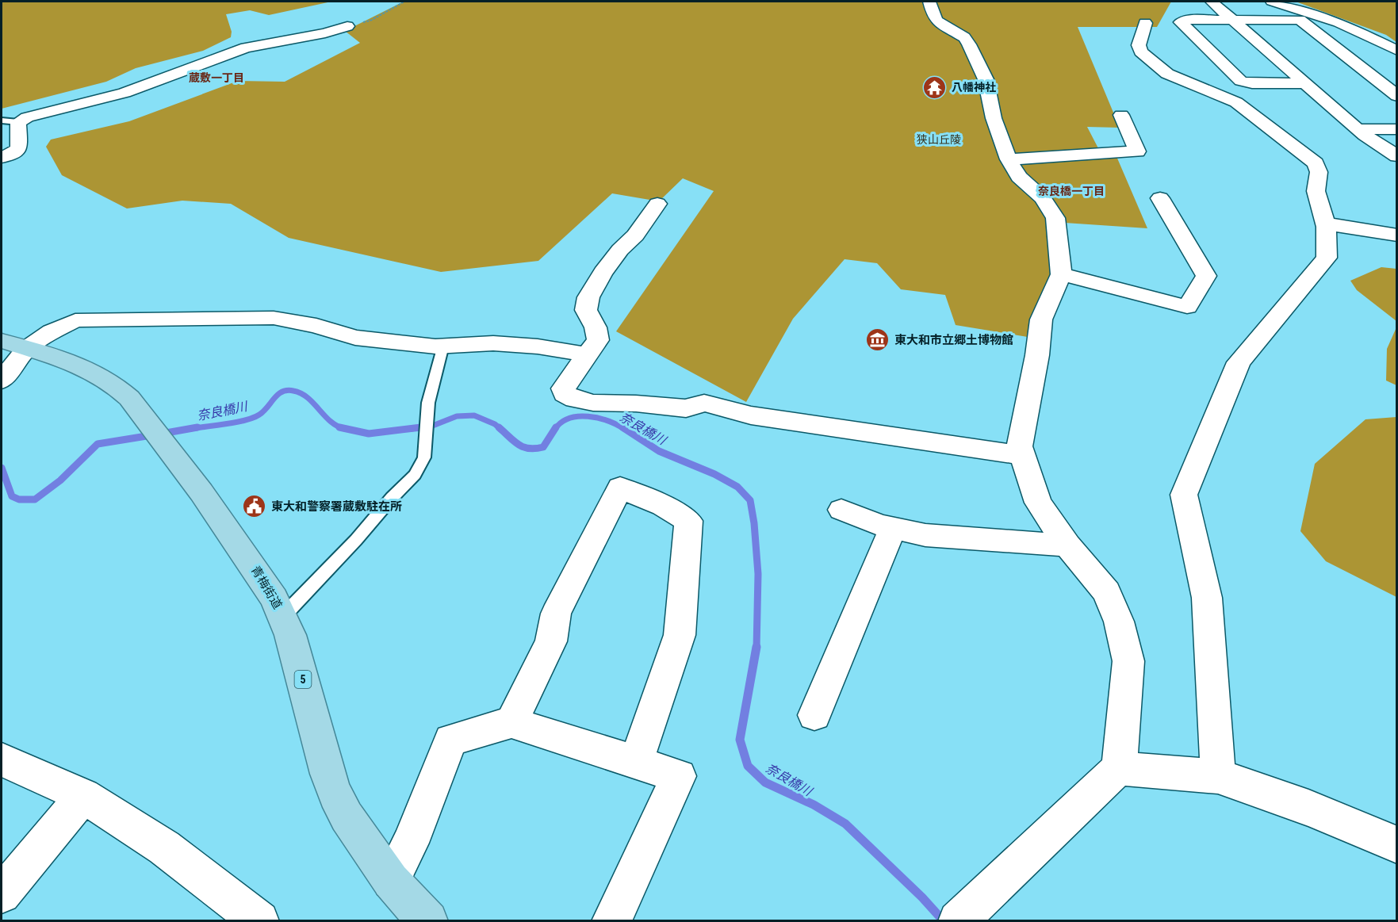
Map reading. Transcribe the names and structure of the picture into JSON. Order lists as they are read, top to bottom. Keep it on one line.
{"streets":{"main road":["青梅街道","5"]},"districts":["蔵敷一丁目","奈良橋一丁目"],"water":["奈良橋川"],"parks":["狭山丘陵"],"places":{"temple":["八幡神社"],"museum":["東大和市立郷土博物館"],"public building":["東大和警察署蔵敷駐在所"]}}
